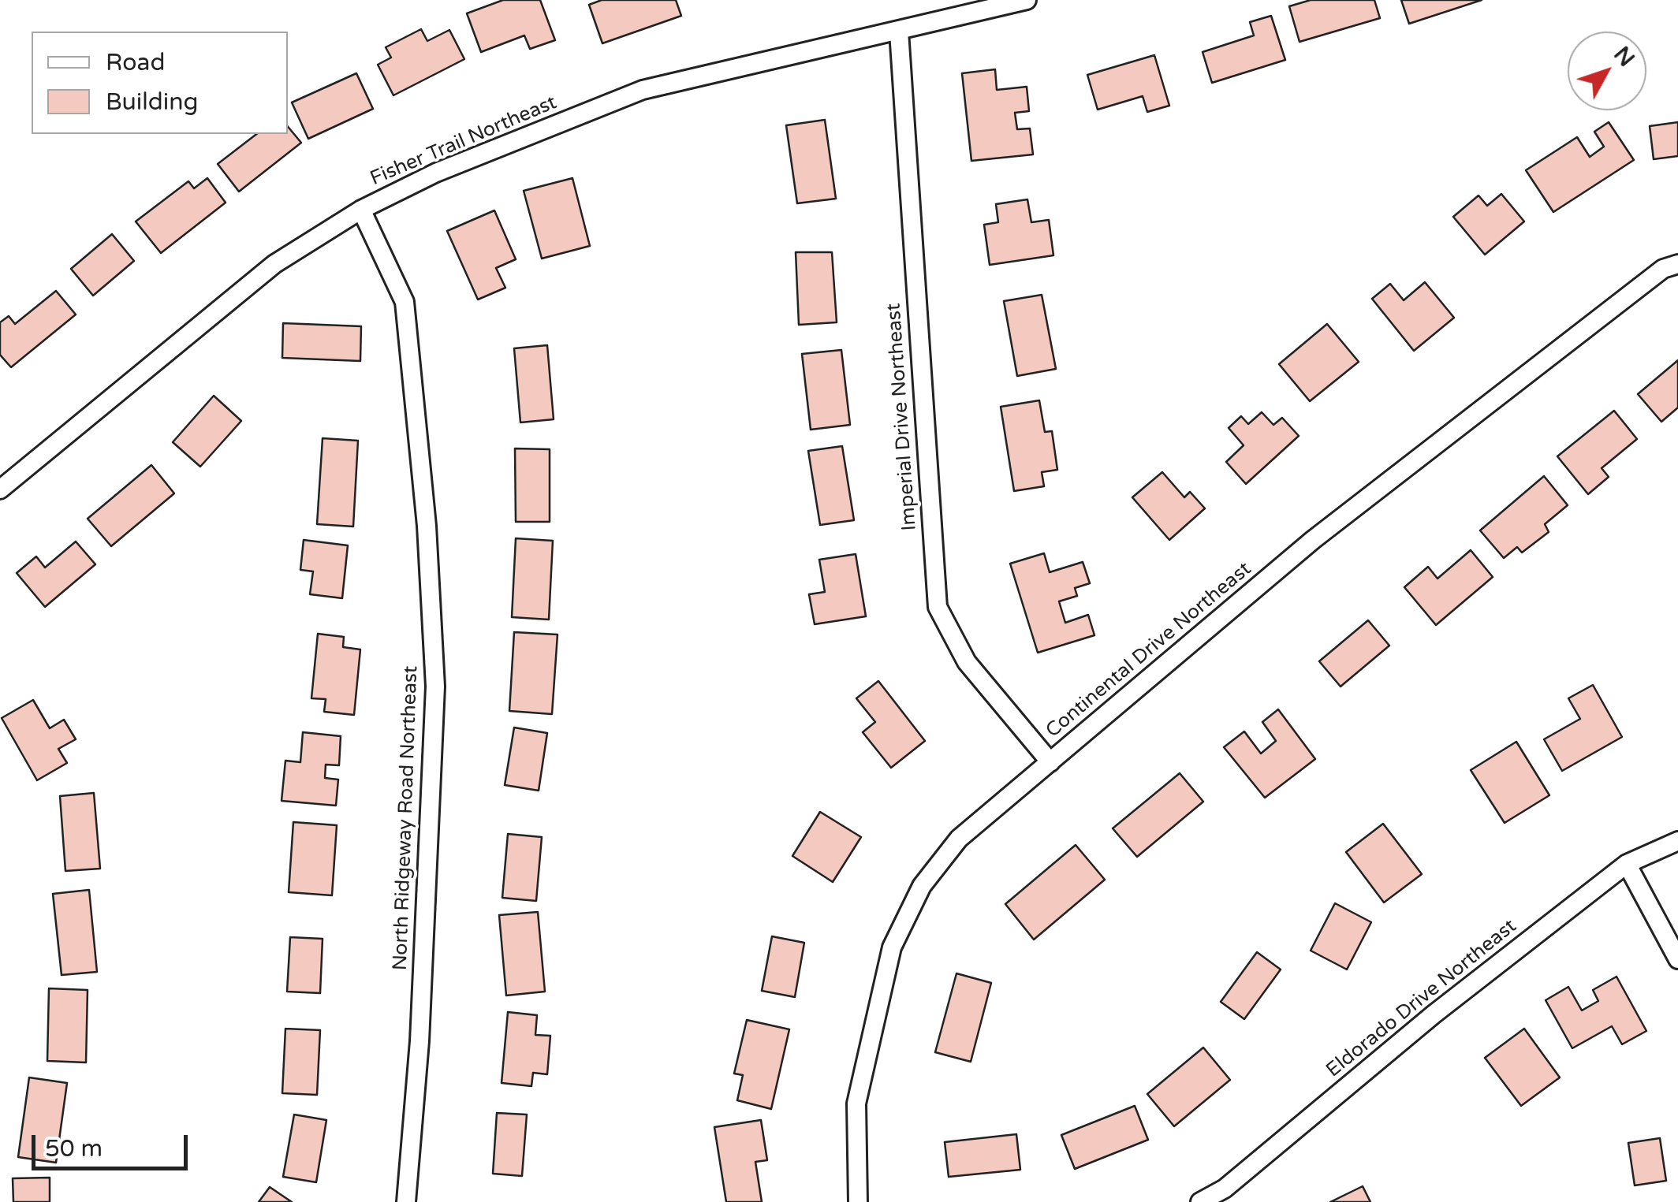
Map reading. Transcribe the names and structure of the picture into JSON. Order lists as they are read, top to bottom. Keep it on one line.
{"streets":{"street":["Fisher Trail Northeast","Imperial Drive Northeast","Continental Drive Northeast","North Ridgeway Road Northeast","Eldorado Drive Northeast"]},"crossings":[["Fisher Trail Northeast","Imperial Drive Northeast"],["Fisher Trail Northeast","North Ridgeway Road Northeast"],["Imperial Drive Northeast","Continental Drive Northeast"]],"legend":["Road","Building"],"scale_bar":"50 m","north":"top right"}
